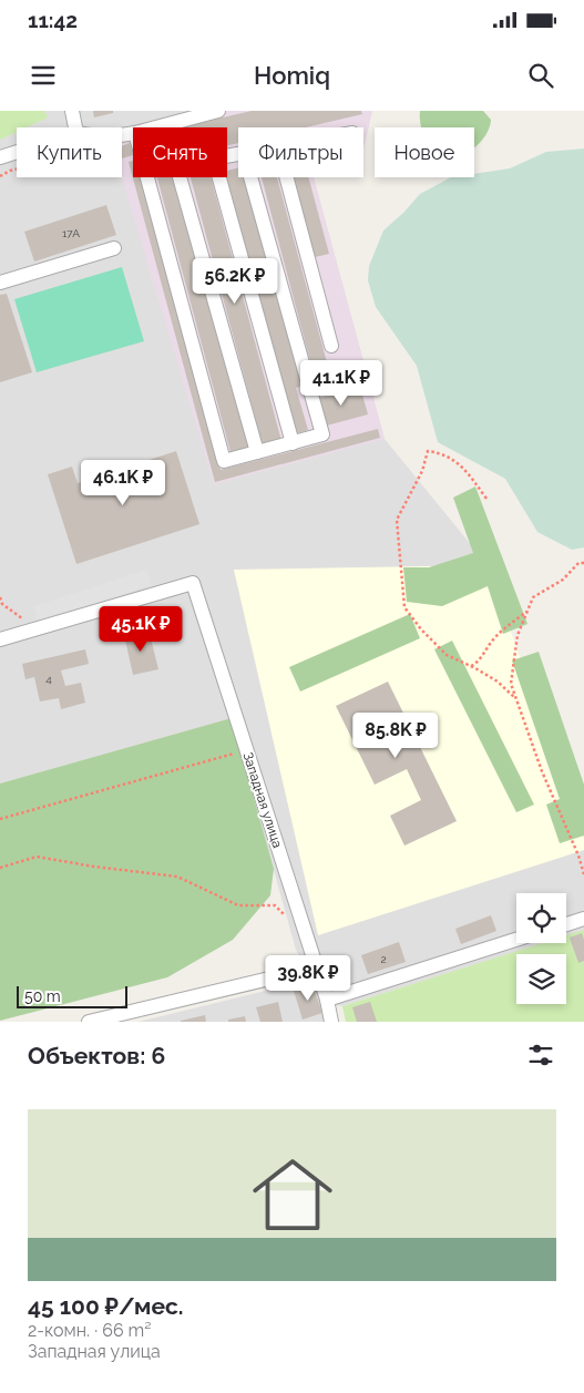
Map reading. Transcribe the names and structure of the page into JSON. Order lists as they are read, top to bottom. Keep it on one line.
{"streets":{"street":["Западная улица"]},"house_numbers":["17А","4","2"],"scale_bar":"50 m","page":{"status":"11:42","header":"Homiq","chip":["Купить","Снять","Фильтры","Новое"],"price":["56.2K ₽","41.1K ₽","46.1K ₽","45.1K ₽","85.8K ₽","39.8K ₽"],"scale":"50 m","heading":"Объектов: 6","list":[{"name":"45 100 ₽/мес.","note":"2-комн. · 66 m² · Западная улица"}]}}
